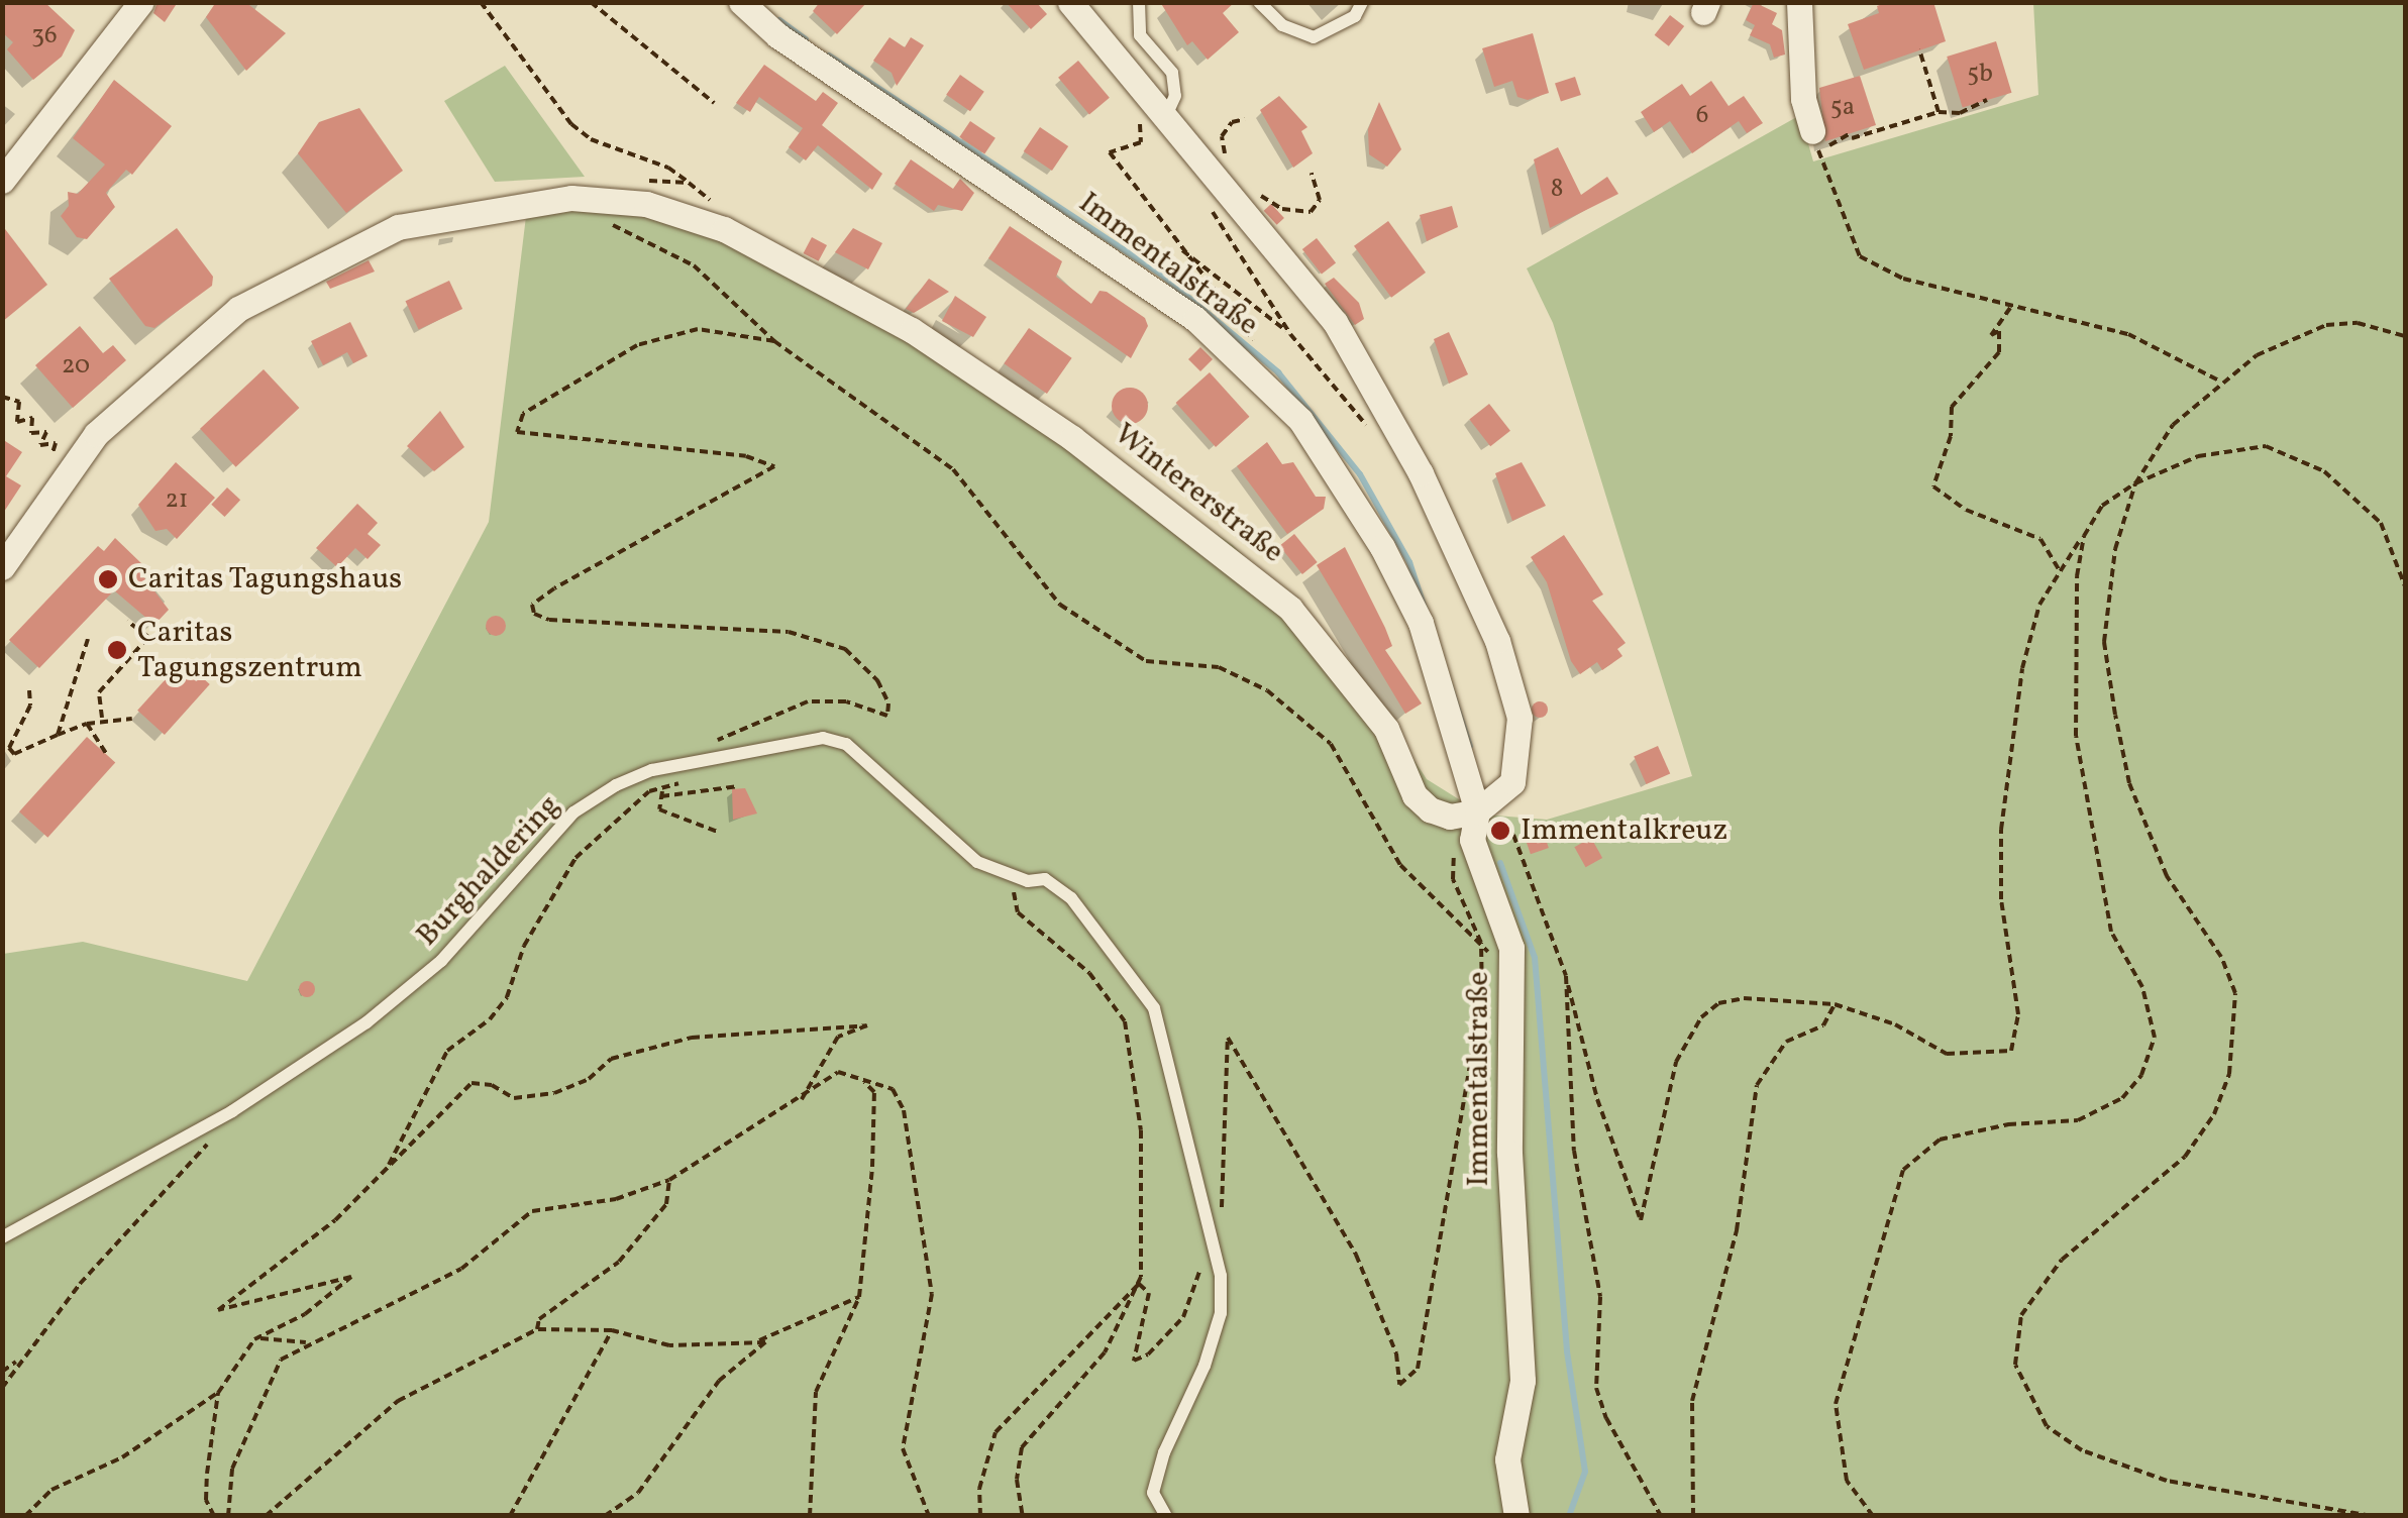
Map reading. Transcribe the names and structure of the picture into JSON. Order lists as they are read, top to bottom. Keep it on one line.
{"streets":{"street":["Immentalstraße","Wintererstraße"],"lane":["Burghaldering"]},"crossings":[["Immentalstraße","Wintererstraße"]],"places":["Caritas Tagungshaus","Caritas Tagungszentrum","Immentalkreuz"],"house_numbers":["36","5b","5a","6","8","20","21"]}
